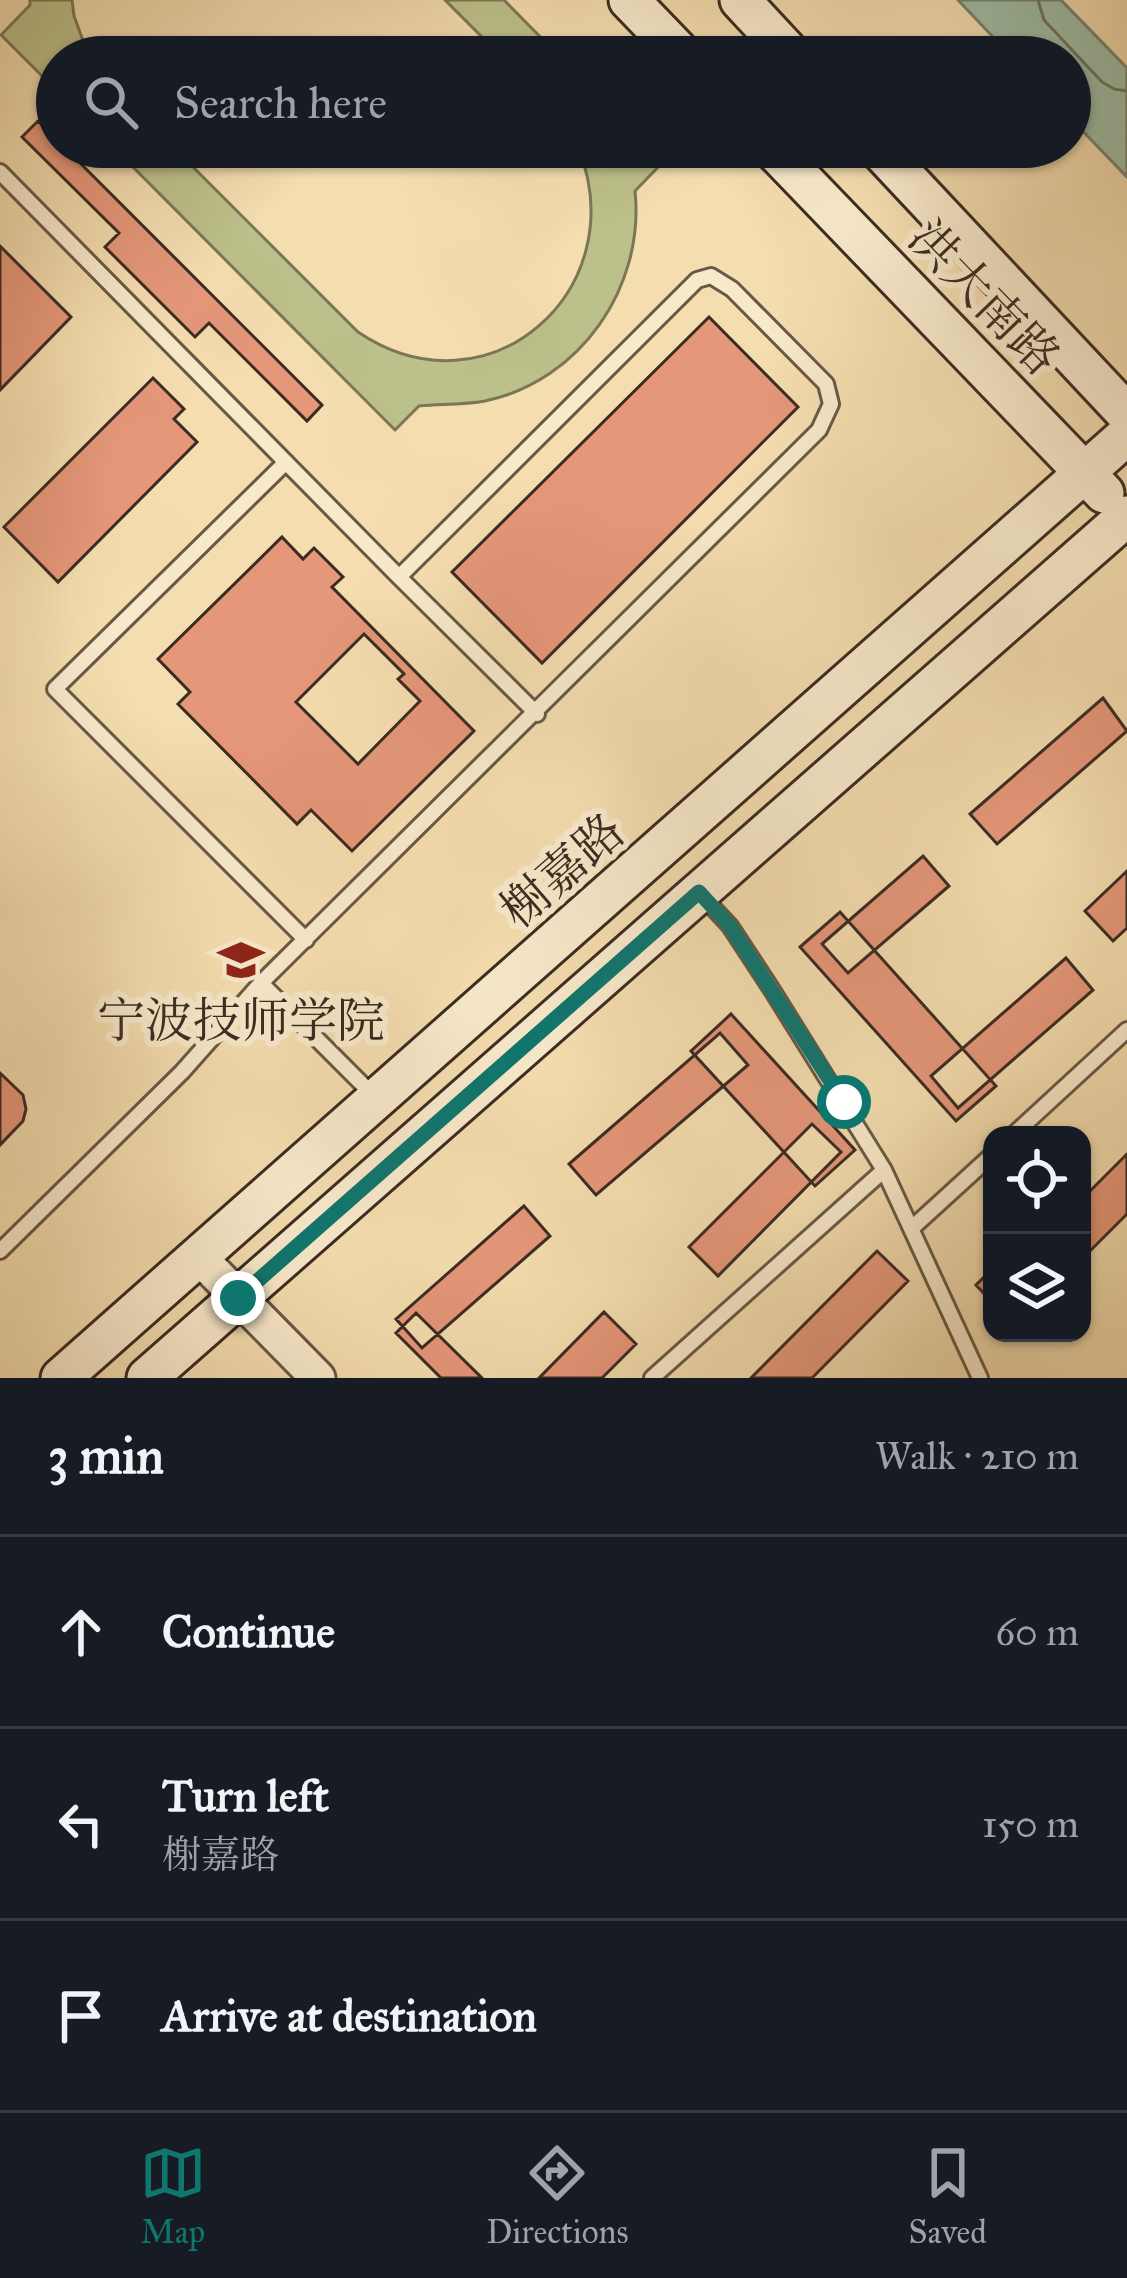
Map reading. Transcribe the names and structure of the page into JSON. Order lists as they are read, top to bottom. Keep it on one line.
{"streets":{"main road":["洪大南路","榭嘉路"]},"crossings":[["洪大南路","榭嘉路"]],"places":{"school or university":["宁波技师学院"]},"page":{"search":"Search here","heading":["3 min","Walk · 210 m"],"list":[["Continue","60 m"],["Turn left","榭嘉路","150 m"],"Arrive at destination"],"nav":["Map","Directions","Saved"]}}
